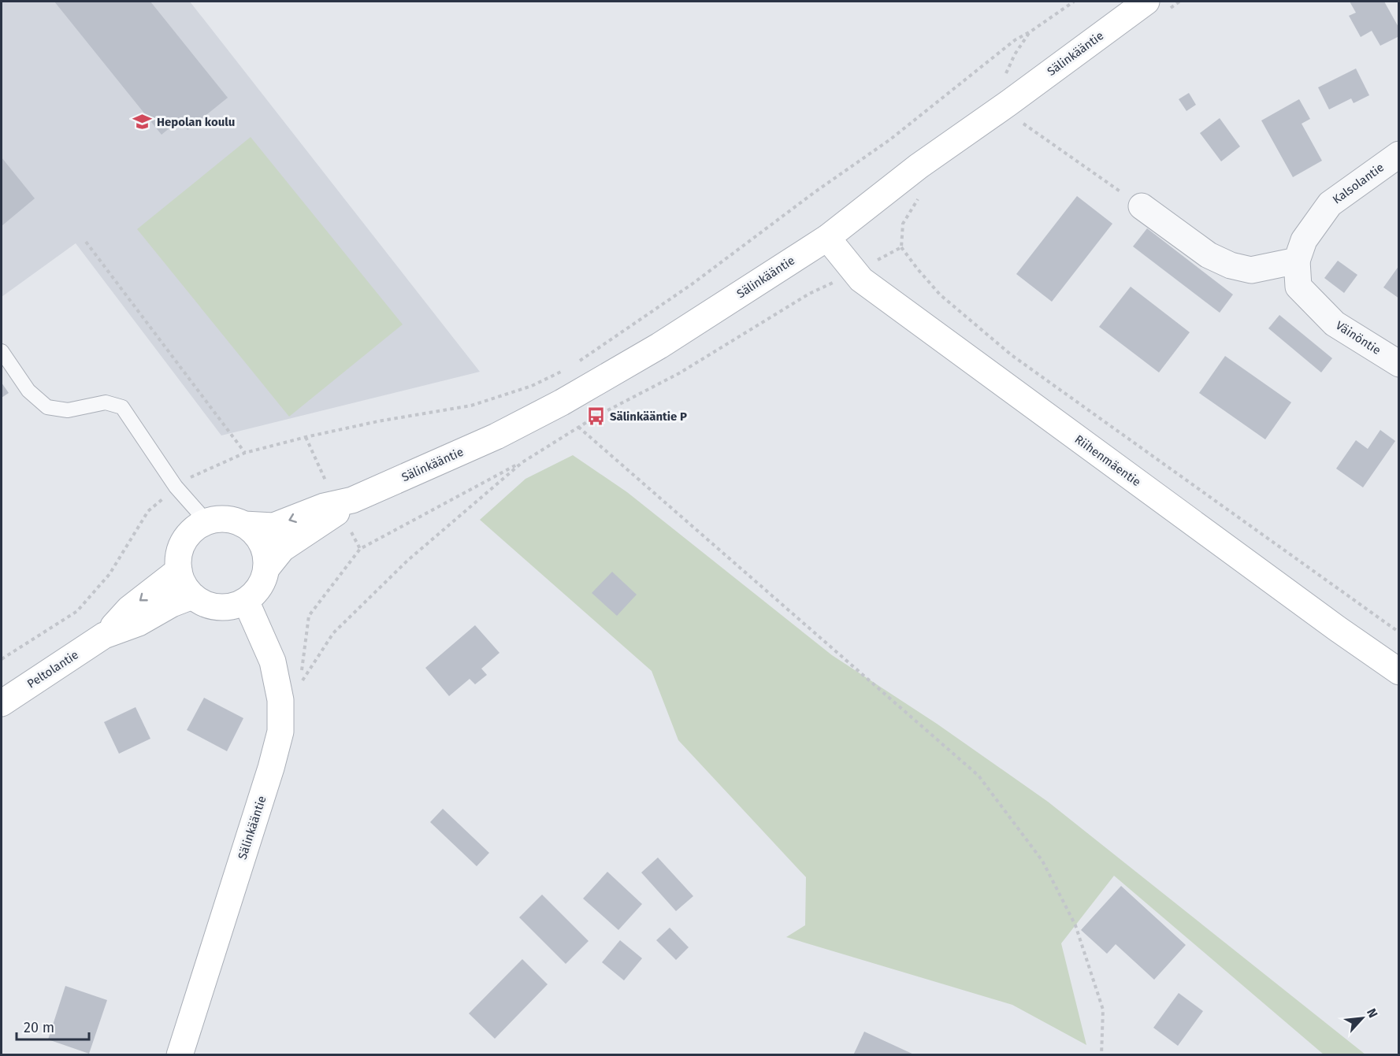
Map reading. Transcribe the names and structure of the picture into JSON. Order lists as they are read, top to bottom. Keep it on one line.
{"streets":{"main road":["Sälinkääntie","Riihenmäentie","Peltolantie"],"street":["Kalsolantie","Väinöntie"]},"crossings":[["Sälinkääntie","Riihenmäentie"],["Sälinkääntie","Peltolantie"],["Kalsolantie","Väinöntie"]],"places":{"school or university":["Hepolan koulu"],"bus stop":["Sälinkääntie P"]},"scale_bar":"20 m","north":"top right"}
